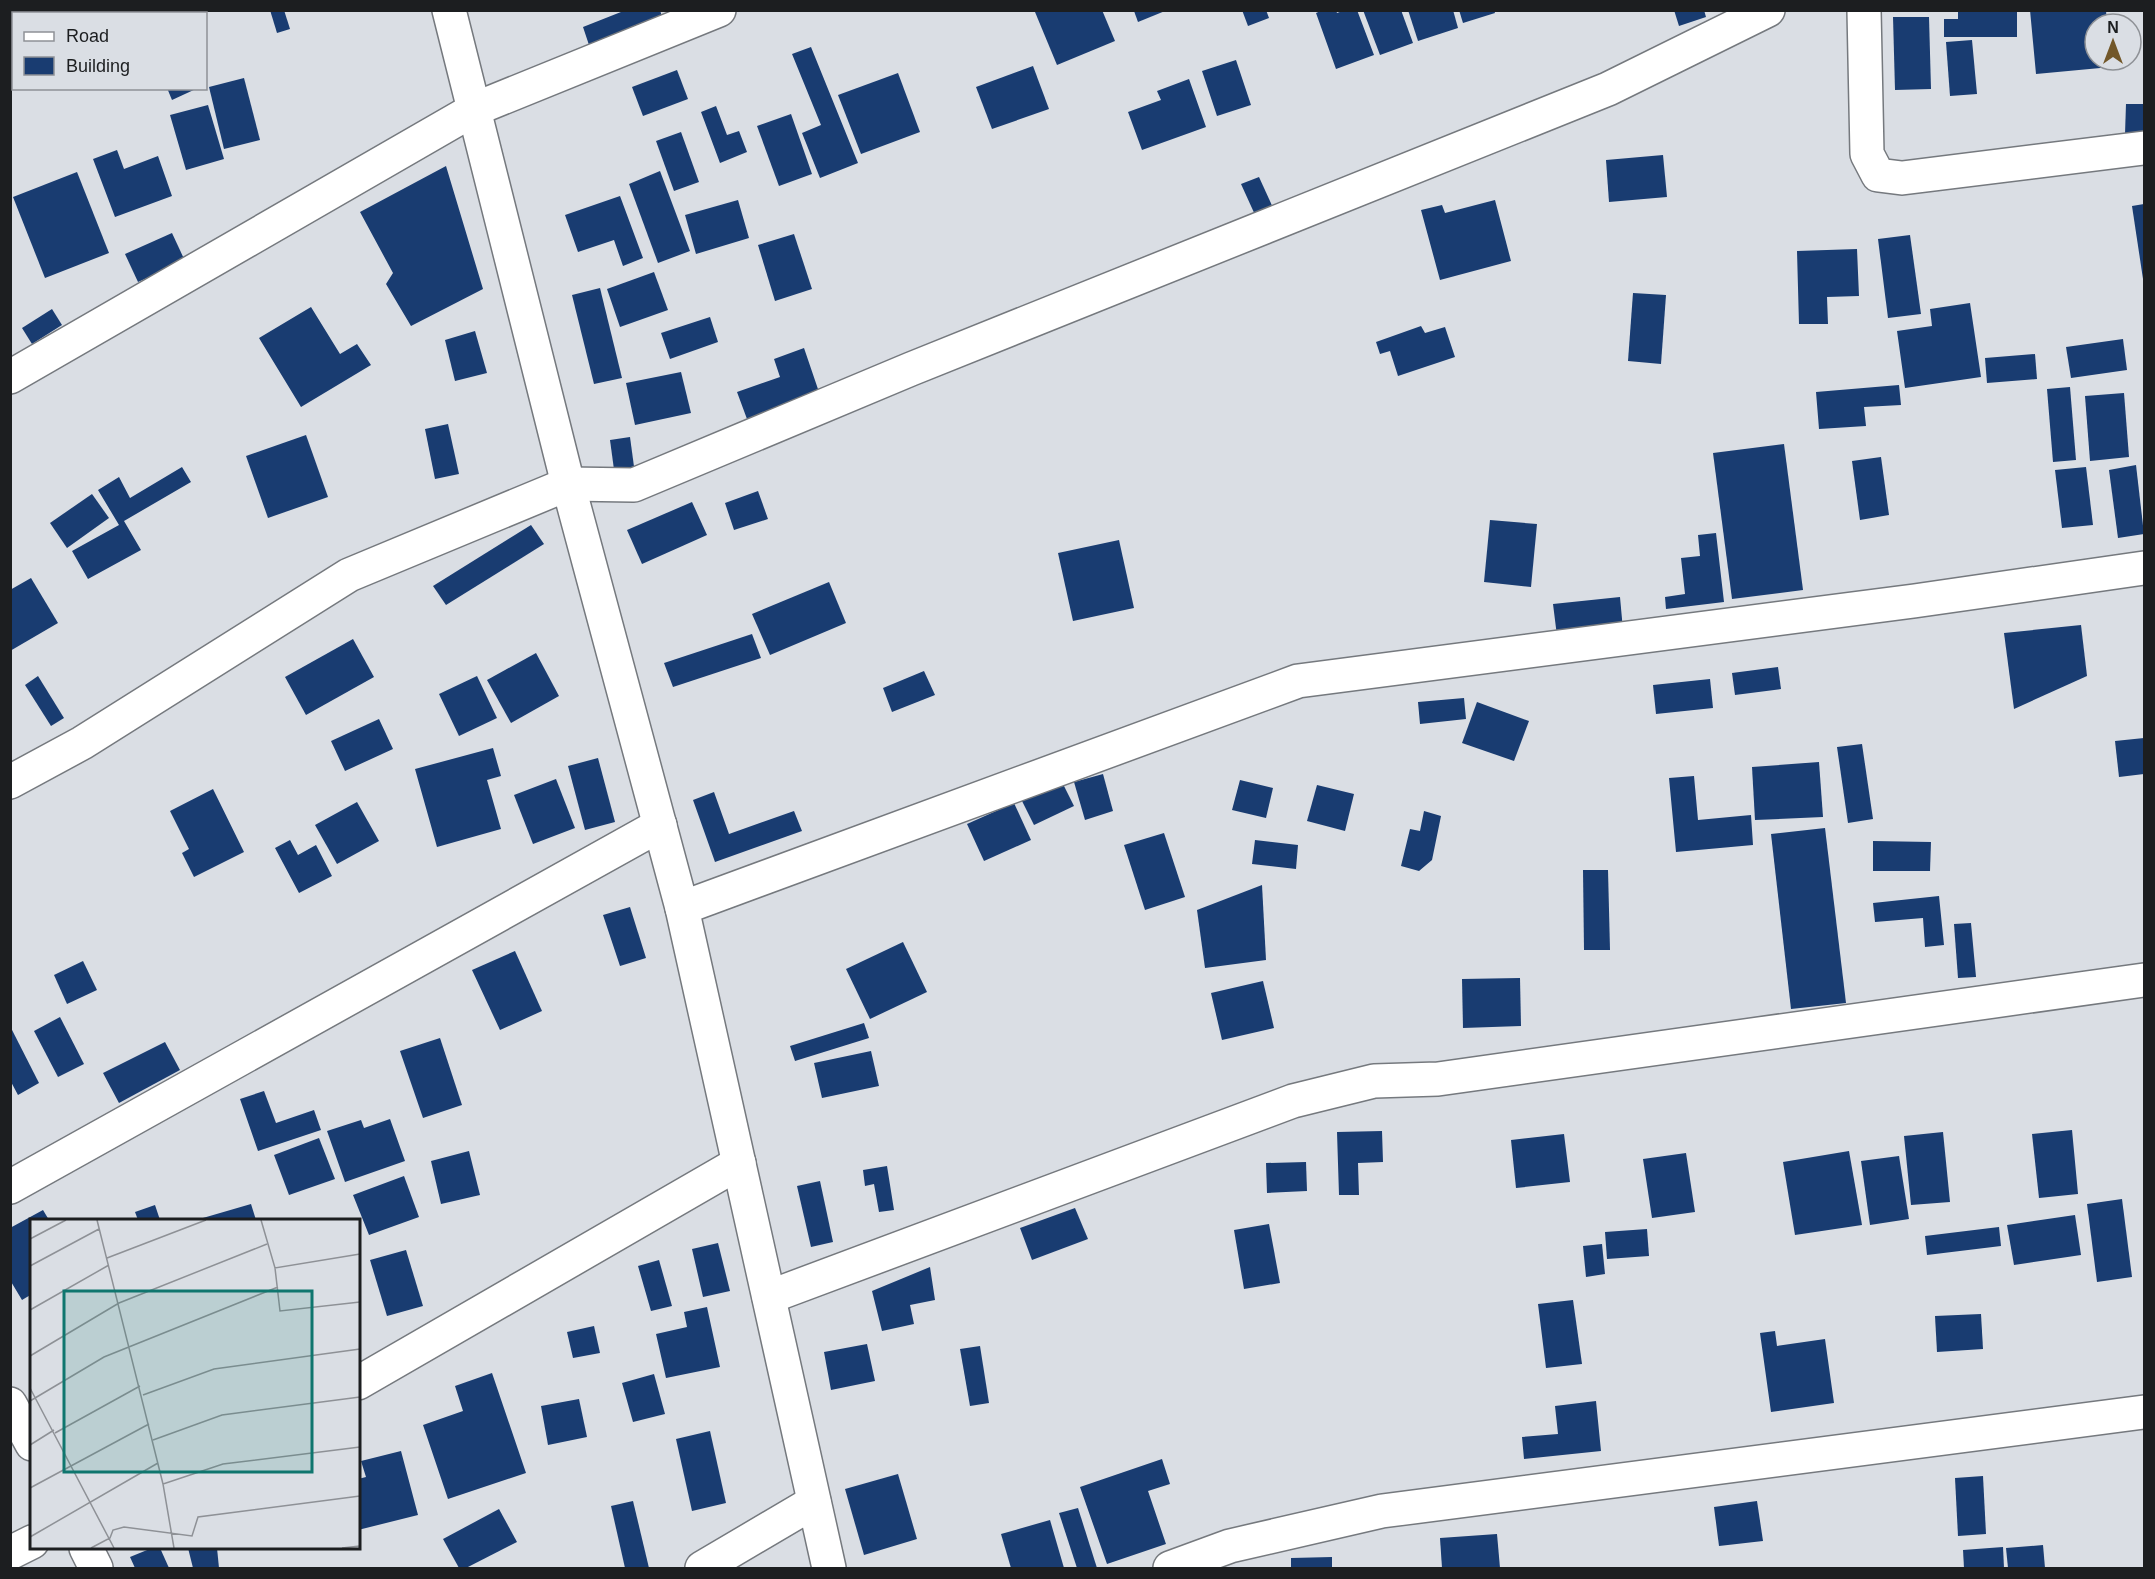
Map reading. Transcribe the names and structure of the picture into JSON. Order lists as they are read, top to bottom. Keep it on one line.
{"legend":["Road","Building"],"north":"top"}
